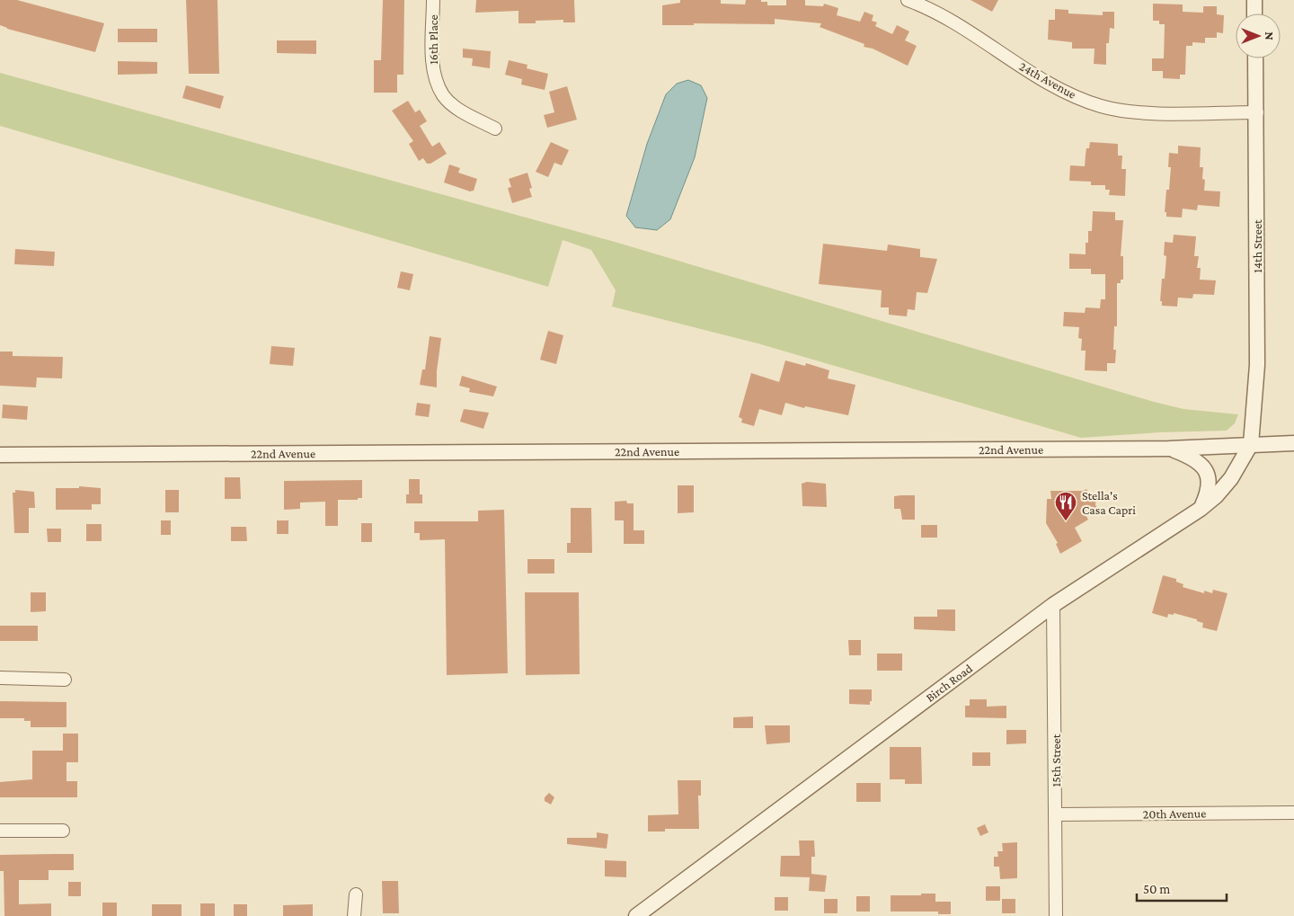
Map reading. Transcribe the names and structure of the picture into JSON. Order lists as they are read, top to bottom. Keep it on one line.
{"streets":{"street":["16th Place","24th Avenue","14th Street","22nd Avenue","Birch Road","15th Street","20th Avenue"]},"crossings":[["24th Avenue","14th Street"],["14th Street","22nd Avenue"],["14th Street","Birch Road"],["22nd Avenue","Birch Road"],["Birch Road","15th Street"],["15th Street","20th Avenue"]],"places":{"restaurant":["Stella's Casa Capri"]},"scale_bar":"50 m","north":"right"}
